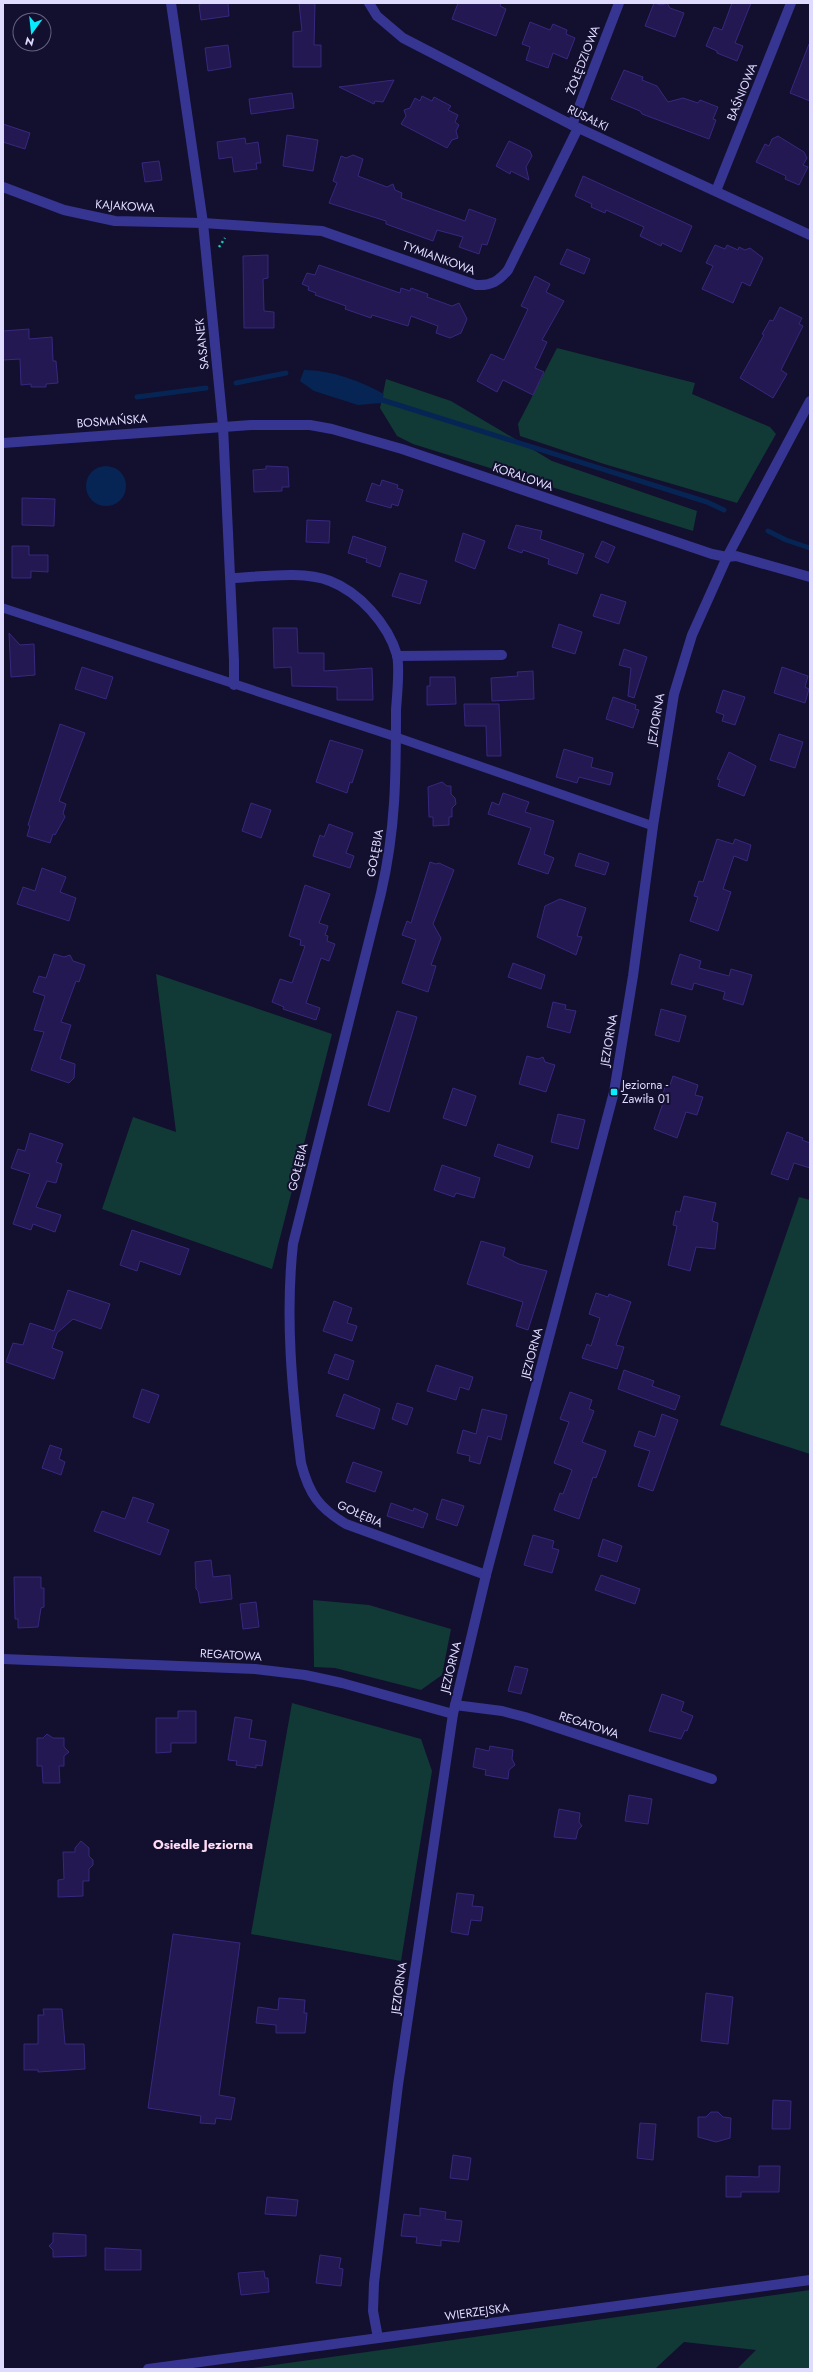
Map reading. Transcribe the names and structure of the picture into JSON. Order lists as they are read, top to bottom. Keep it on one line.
{"streets":{"street":["ŻOŁĘDZIOWA","BAŚNIOWA","RUSAŁKI","KAJAKOWA","TYMIANKOWA","SASANEK","BOSMAŃSKA","KORALOWA","JEZIORNA","GOŁĘBIA","REGATOWA","WIERZEJSKA"]},"crossings":[["ŻOŁĘDZIOWA","RUSAŁKI"],["ŻOŁĘDZIOWA","TYMIANKOWA"],["BAŚNIOWA","RUSAŁKI"],["RUSAŁKI","TYMIANKOWA"],["KAJAKOWA","TYMIANKOWA"],["KAJAKOWA","SASANEK"],["TYMIANKOWA","SASANEK"],["SASANEK","BOSMAŃSKA"],["SASANEK","KORALOWA"],["SASANEK","GOŁĘBIA"],["BOSMAŃSKA","KORALOWA"],["KORALOWA","JEZIORNA"],["JEZIORNA","GOŁĘBIA"],["JEZIORNA","REGATOWA"],["JEZIORNA","WIERZEJSKA"]],"districts":["Osiedle Jeziorna"],"places":{"transit":["Jeziorna - Zawiła 01"]},"north":"bottom"}
